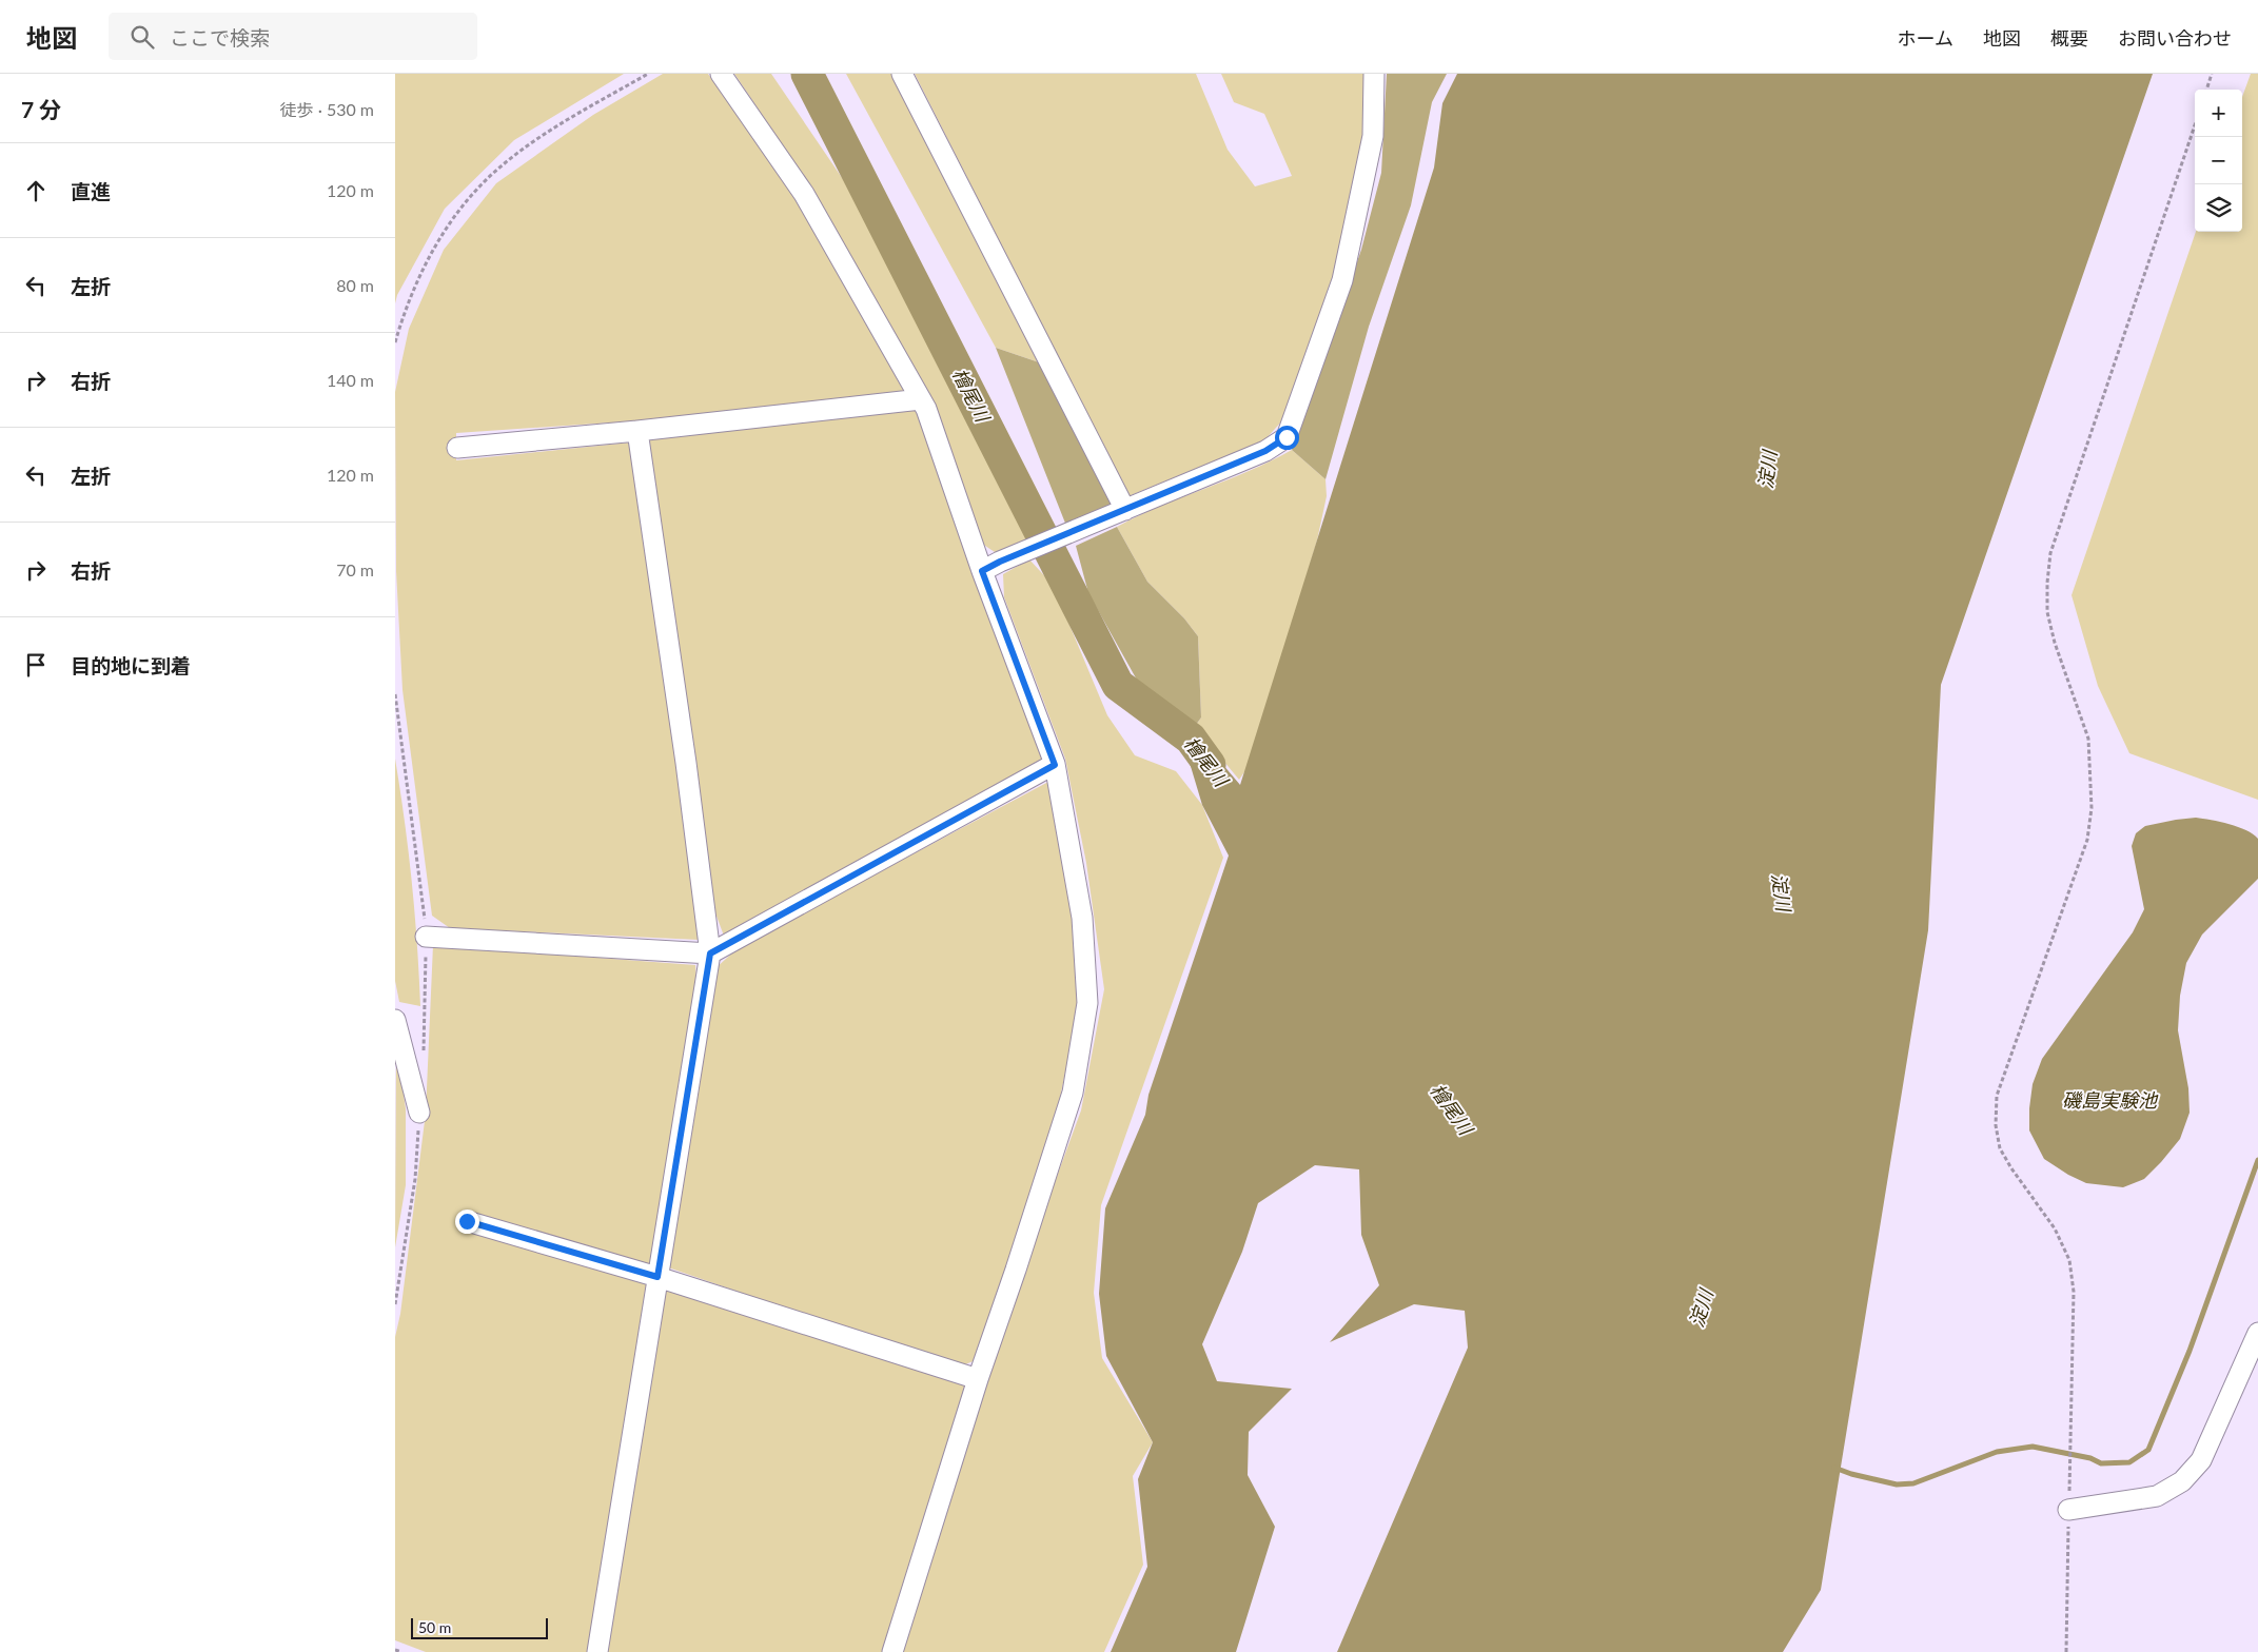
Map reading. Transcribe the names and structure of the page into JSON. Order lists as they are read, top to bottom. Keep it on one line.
{"water":["檜尾川","淀川","磯島実験池"],"scale_bar":"50 m","page":{"header":"地図","search":"ここで検索","nav":["ホーム","地図","概要","お問い合わせ"],"heading":["7 分","徒歩 · 530 m"],"map_buttons":["+","−"],"list":[["直進","120 m"],["左折","80 m"],["右折","140 m"],["左折","120 m"],["右折","70 m"],"目的地に到着"],"scale":"50 m"}}
